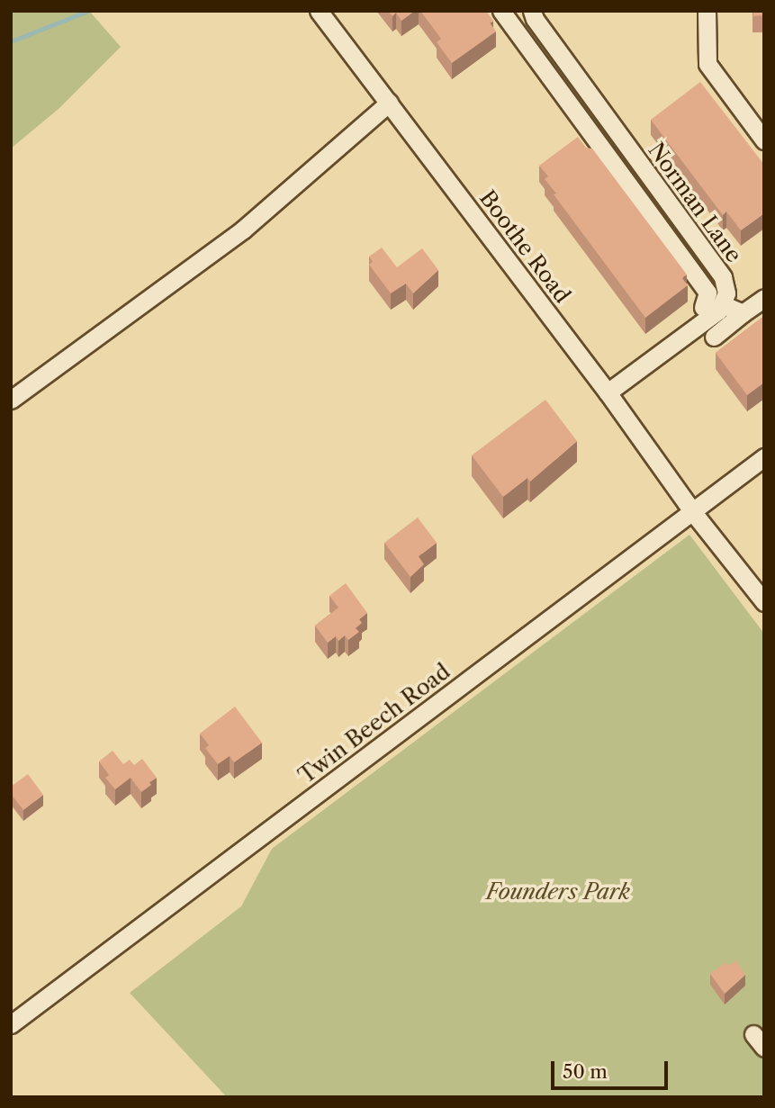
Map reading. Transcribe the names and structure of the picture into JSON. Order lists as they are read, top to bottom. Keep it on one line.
{"streets":{"street":["Norman Lane","Boothe Road","Twin Beech Road"]},"crossings":[["Boothe Road","Twin Beech Road"]],"parks":["Founders Park"],"scale_bar":"50 m"}
